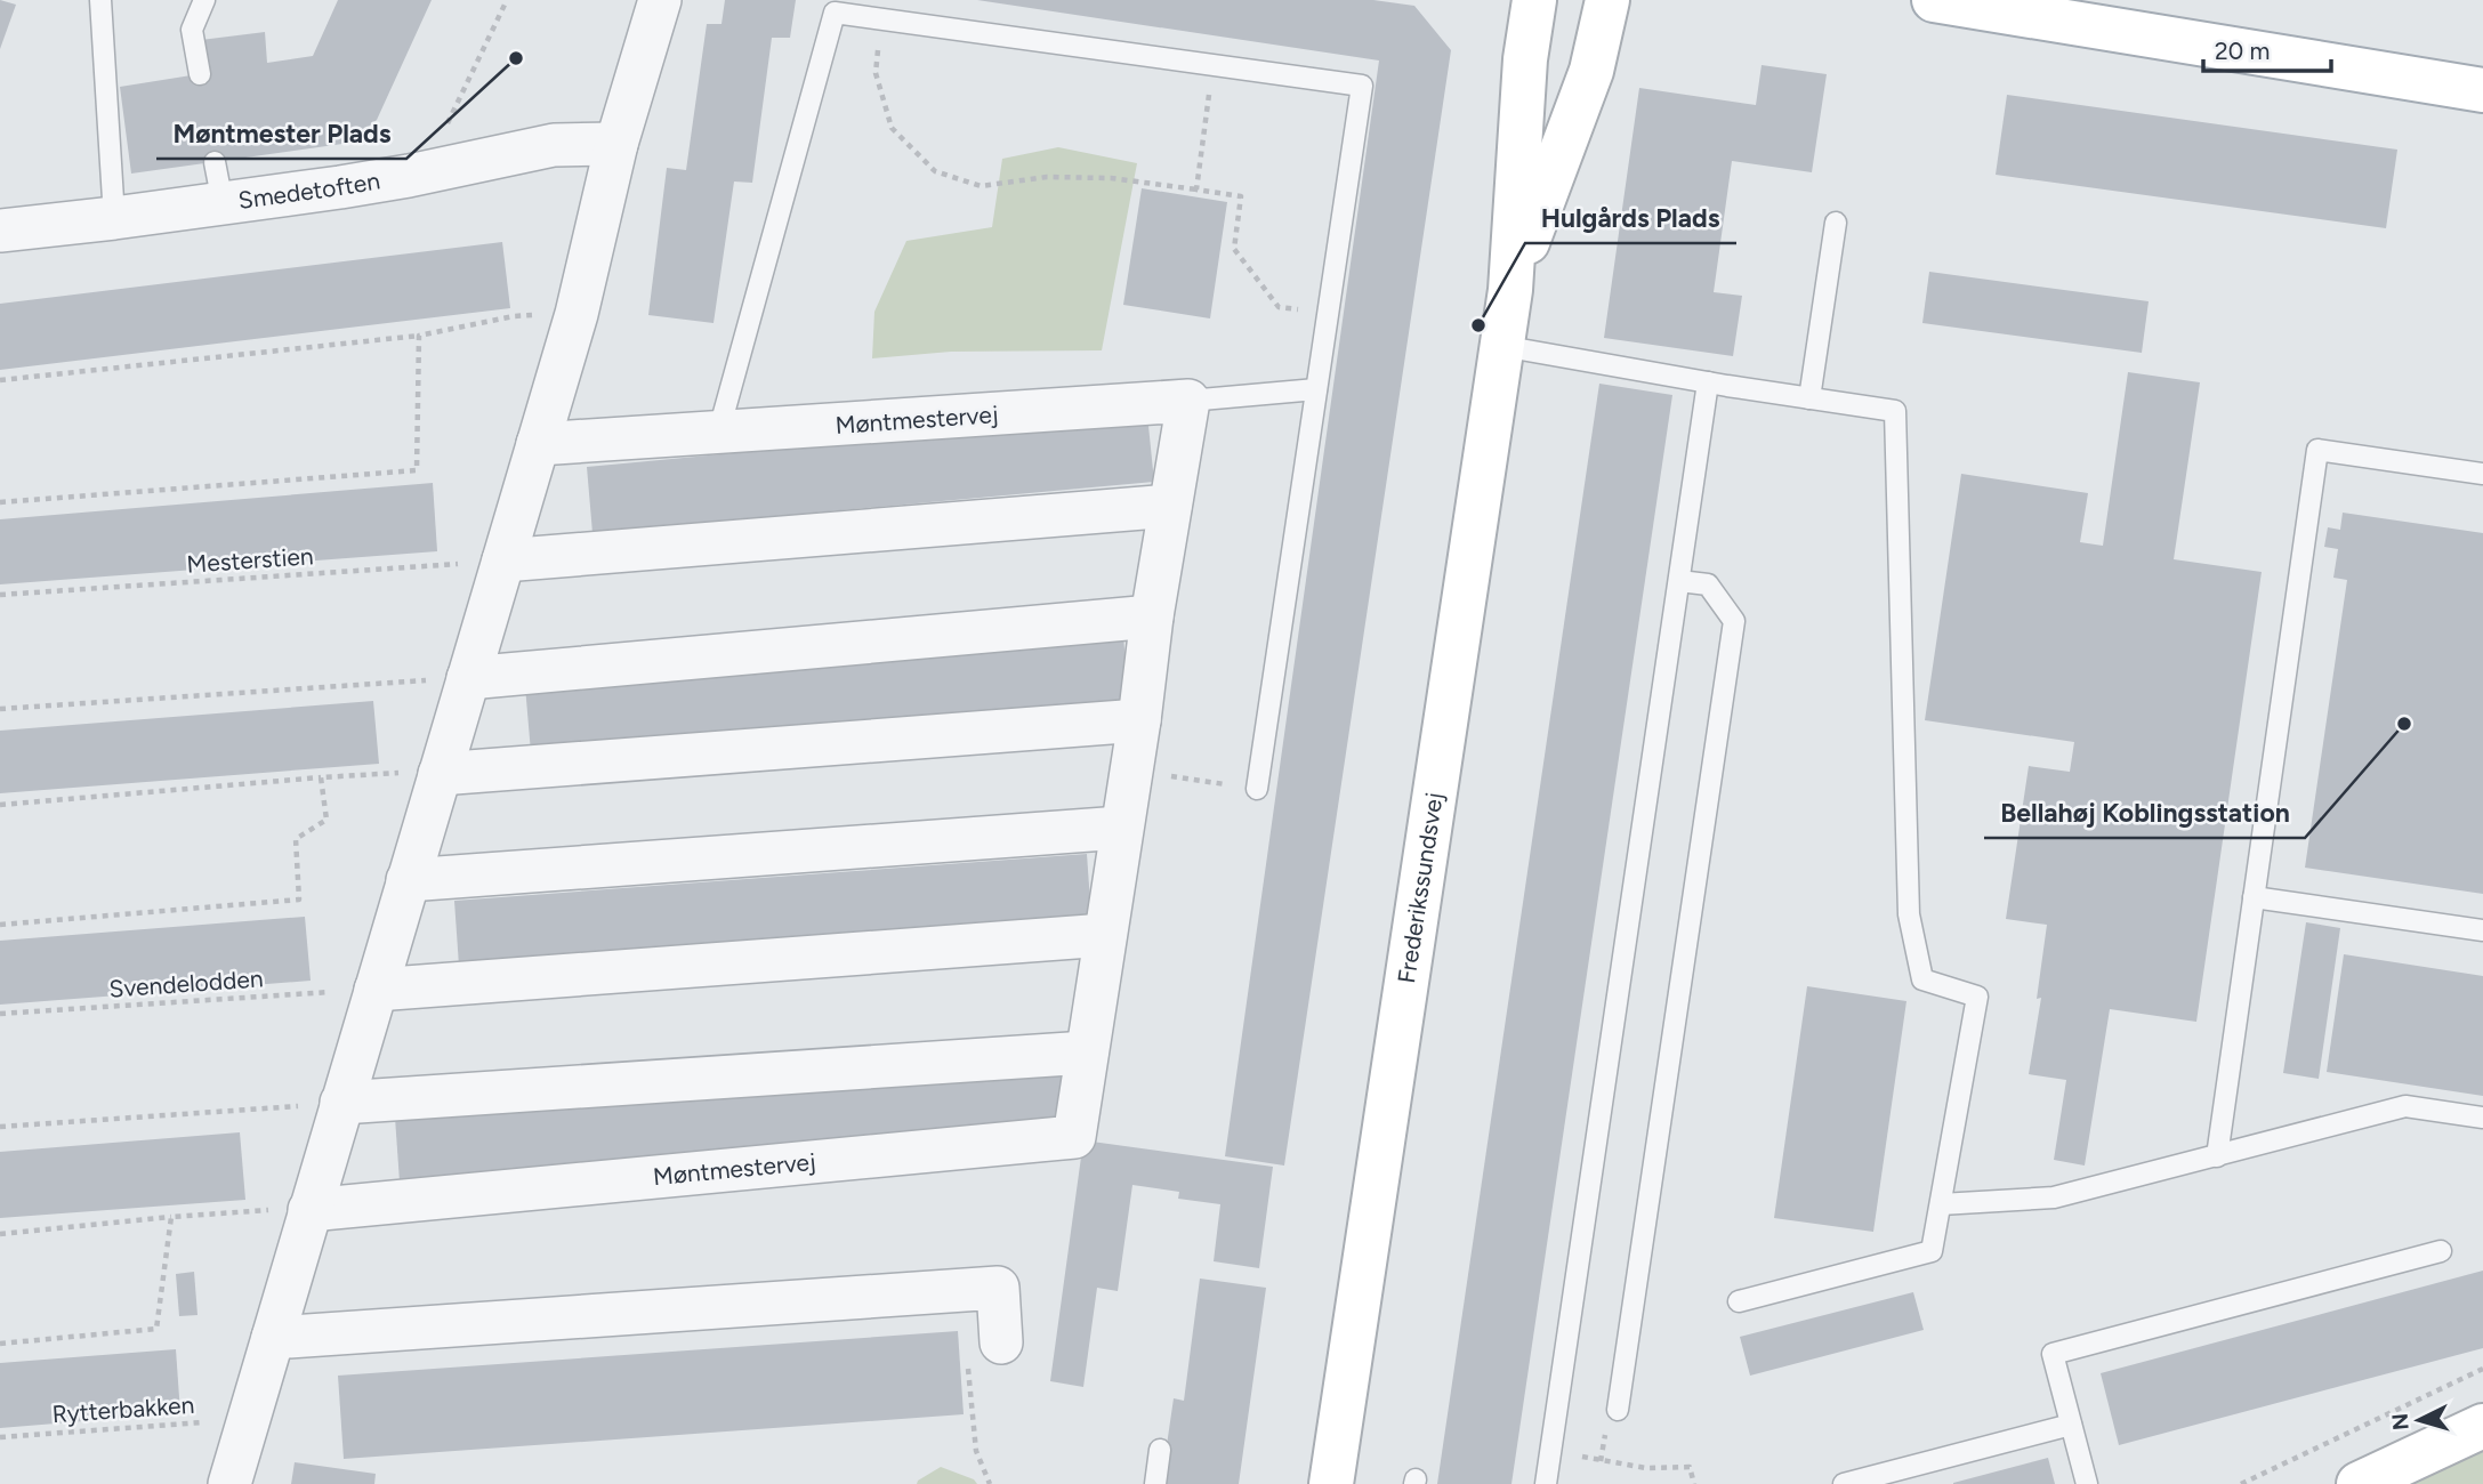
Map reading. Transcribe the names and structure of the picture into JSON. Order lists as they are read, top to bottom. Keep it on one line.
{"streets":{"street":["Smedetoften","Møntmestervej","Frederikssundsvej"],"path":["Mesterstien","Svendelodden","Rytterbakken"]},"places":["Møntmester Plads","Hulgårds Plads","Bellahøj Koblingsstation"],"scale_bar":"20 m","north":"left"}
